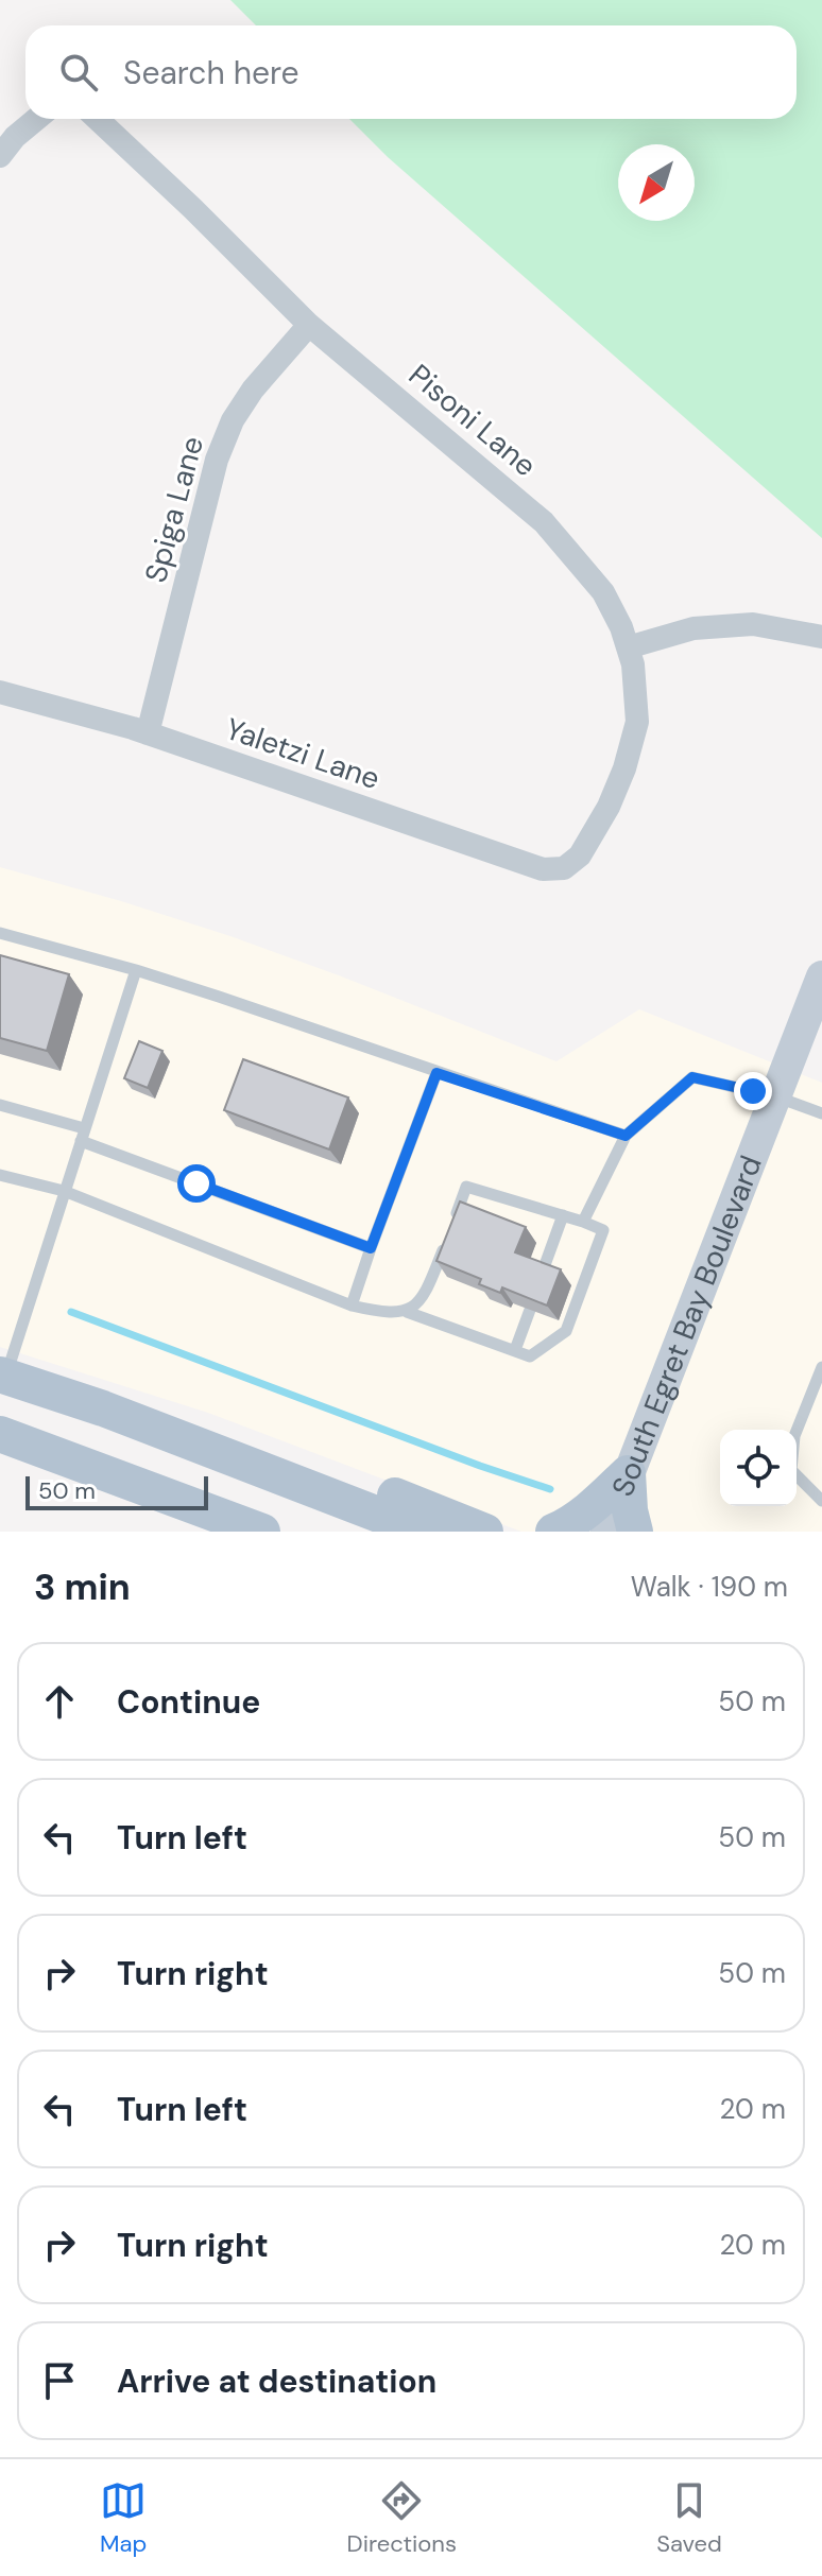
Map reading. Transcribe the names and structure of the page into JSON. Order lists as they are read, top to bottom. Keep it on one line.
{"streets":{"main road":["South Egret Bay Boulevard"],"street":["Pisoni Lane","Spiga Lane","Yaletzi Lane"]},"crossings":[["Pisoni Lane","Spiga Lane"],["Pisoni Lane","Yaletzi Lane"],["Spiga Lane","Yaletzi Lane"]],"scale_bar":"50 m","north":"bottom left","page":{"search":"Search here","scale":"50 m","heading":["3 min","Walk · 190 m"],"list":[["Continue","50 m"],["Turn left","50 m"],["Turn right","50 m"],["Turn left","20 m"],["Turn right","20 m"],"Arrive at destination"],"nav":["Map","Directions","Saved"]}}
